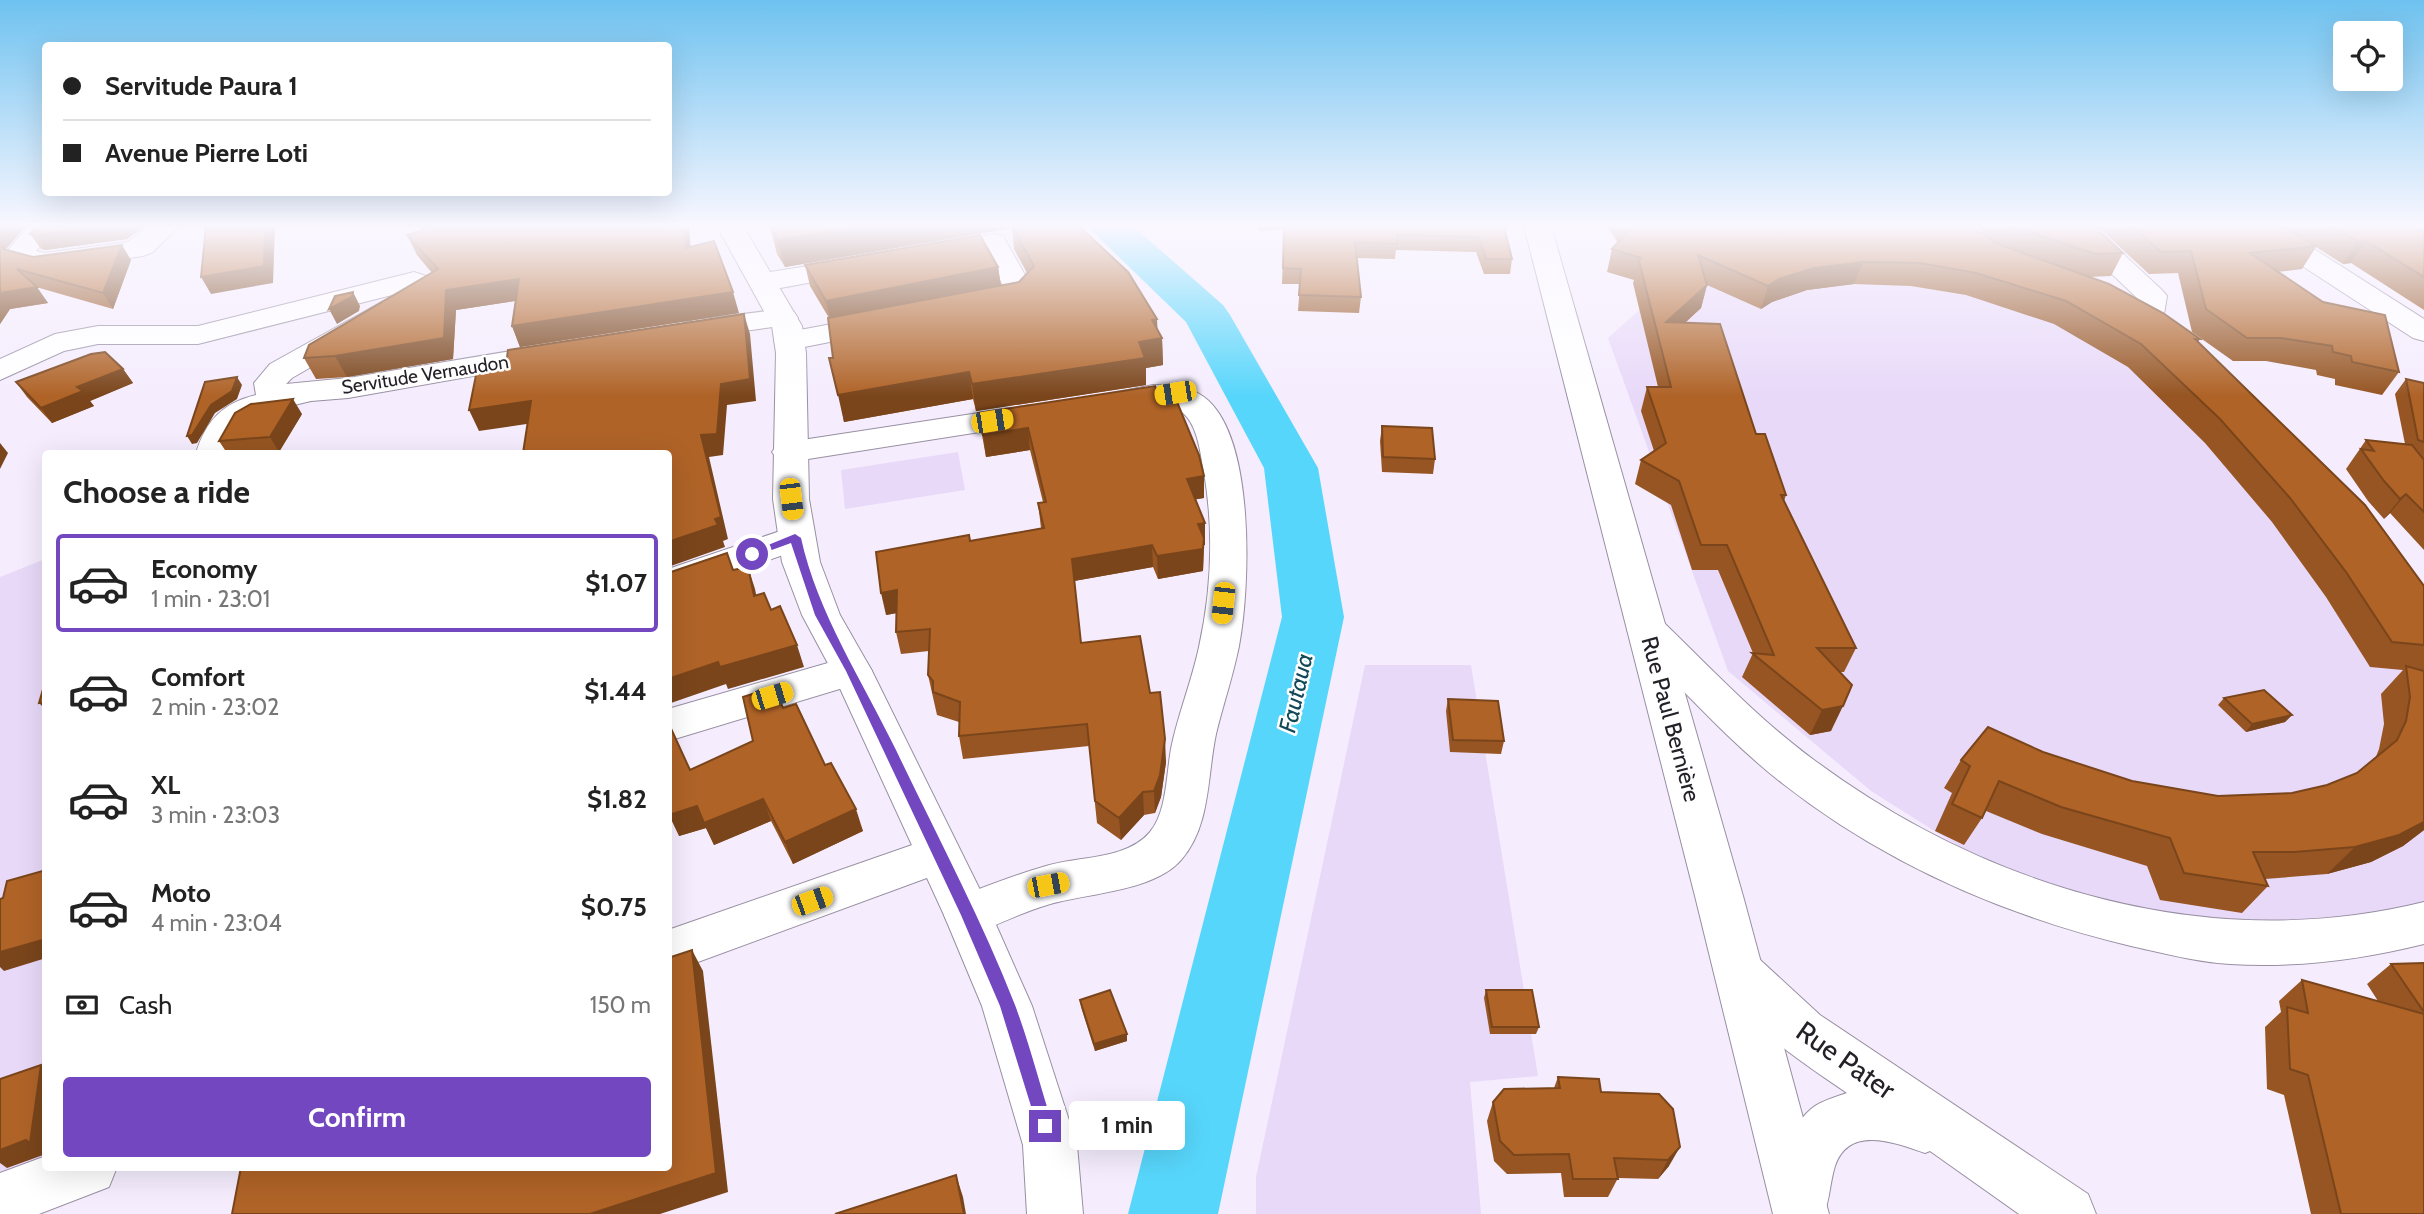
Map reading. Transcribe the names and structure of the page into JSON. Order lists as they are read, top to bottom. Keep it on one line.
{"streets":{"street":["Servitude Vernaudon","Rue Paul Bernière","Rue Pater"]},"crossings":[["Rue Paul Bernière","Rue Pater"]],"water":["Fautaua"],"page":{"banner":["Servitude Paura 1","Avenue Pierre Loti"],"heading":"Choose a ride","list":[{"name":"Economy","note":"1 min · 23:01","value":"$1.07"},{"name":"Comfort","note":"2 min · 23:02","value":"$1.44"},{"name":"XL","note":"3 min · 23:03","value":"$1.82"},{"name":"Moto","note":"4 min · 23:04","value":"$0.75"}],"pay":["Cash","150 m"],"buttons":"Confirm","bubble":"1 min"}}
